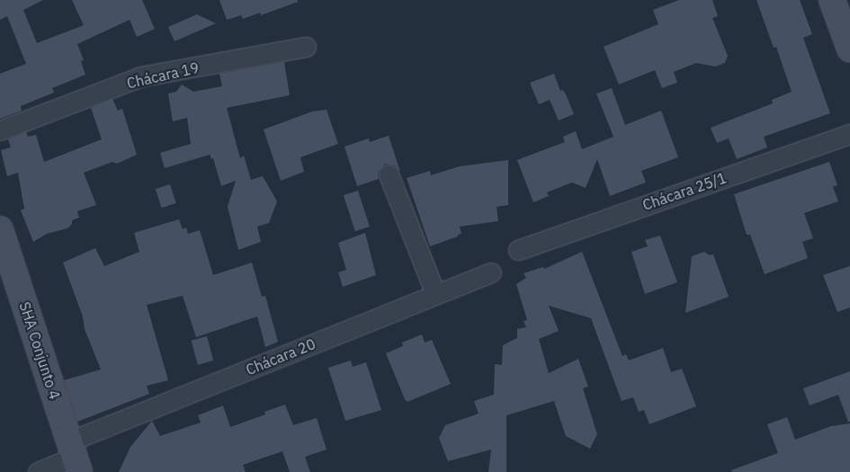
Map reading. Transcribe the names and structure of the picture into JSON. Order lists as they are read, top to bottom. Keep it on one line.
{"streets":{"street":["Chácara 19","Chácara 25/1","SHA Conjunto 4","Chácara 20"]},"crossings":[["SHA Conjunto 4","Chácara 20"]]}
